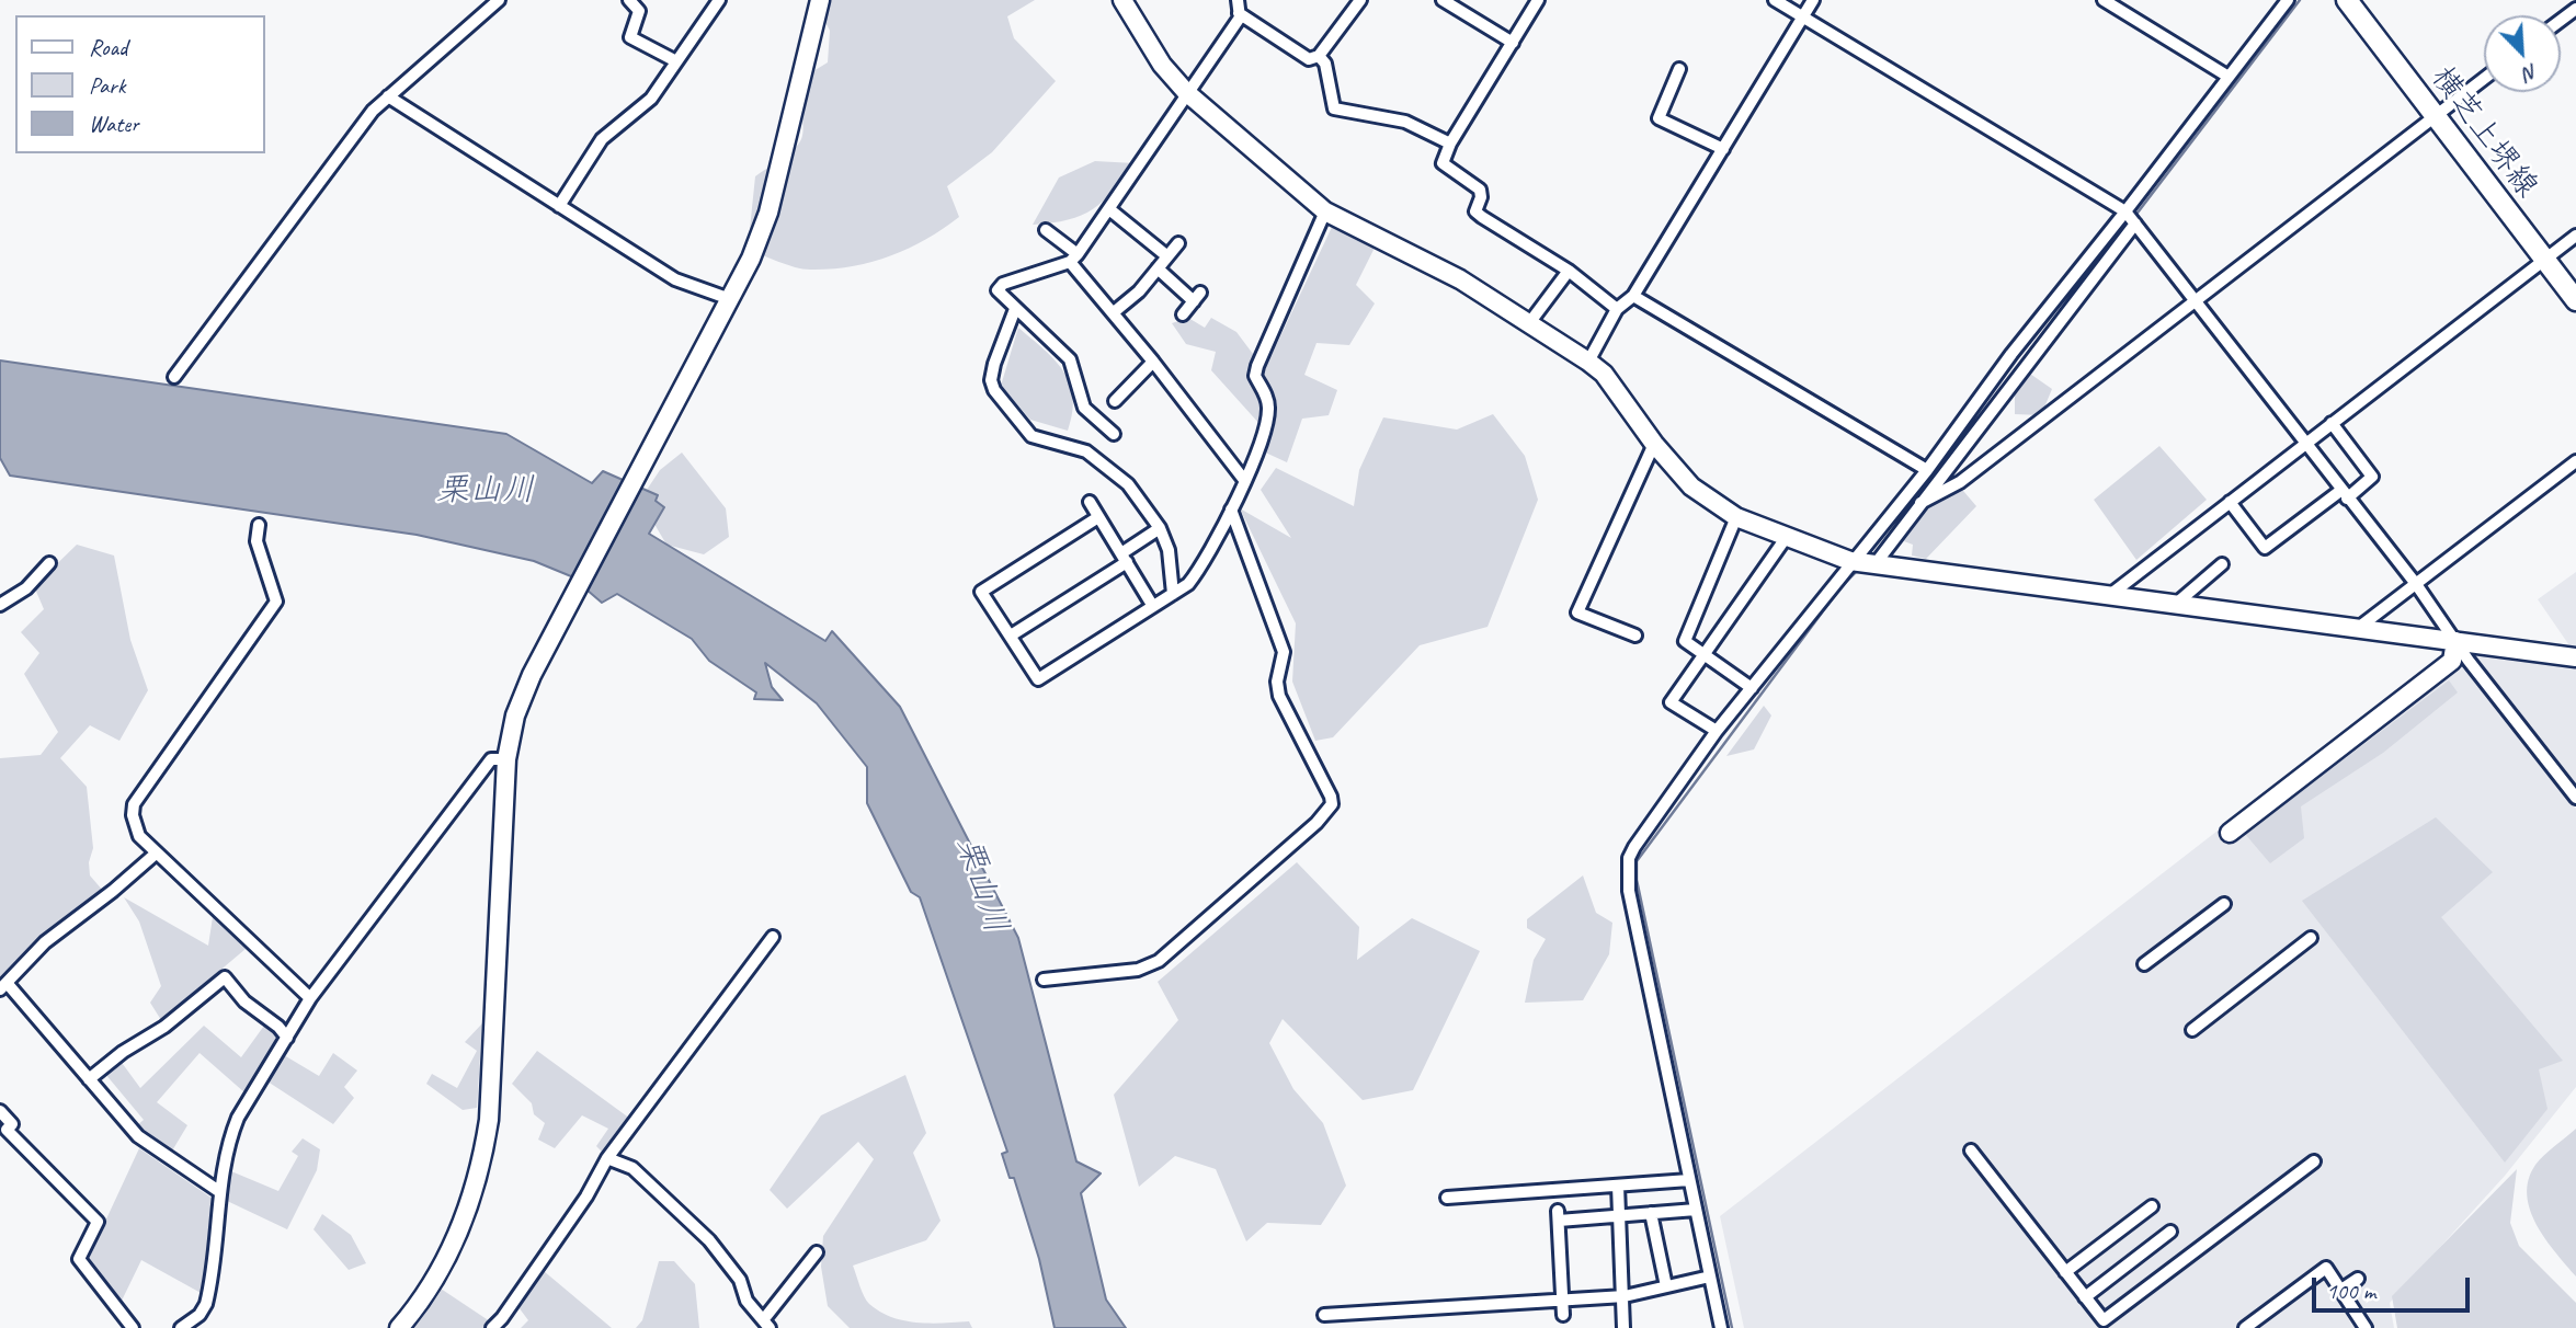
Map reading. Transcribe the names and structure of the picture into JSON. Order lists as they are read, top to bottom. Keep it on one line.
{"streets":{"main road":["横芝上堺線"]},"water":["栗山川"],"legend":["Road","Park","Water"],"scale_bar":"100 m","north":"bottom right"}
